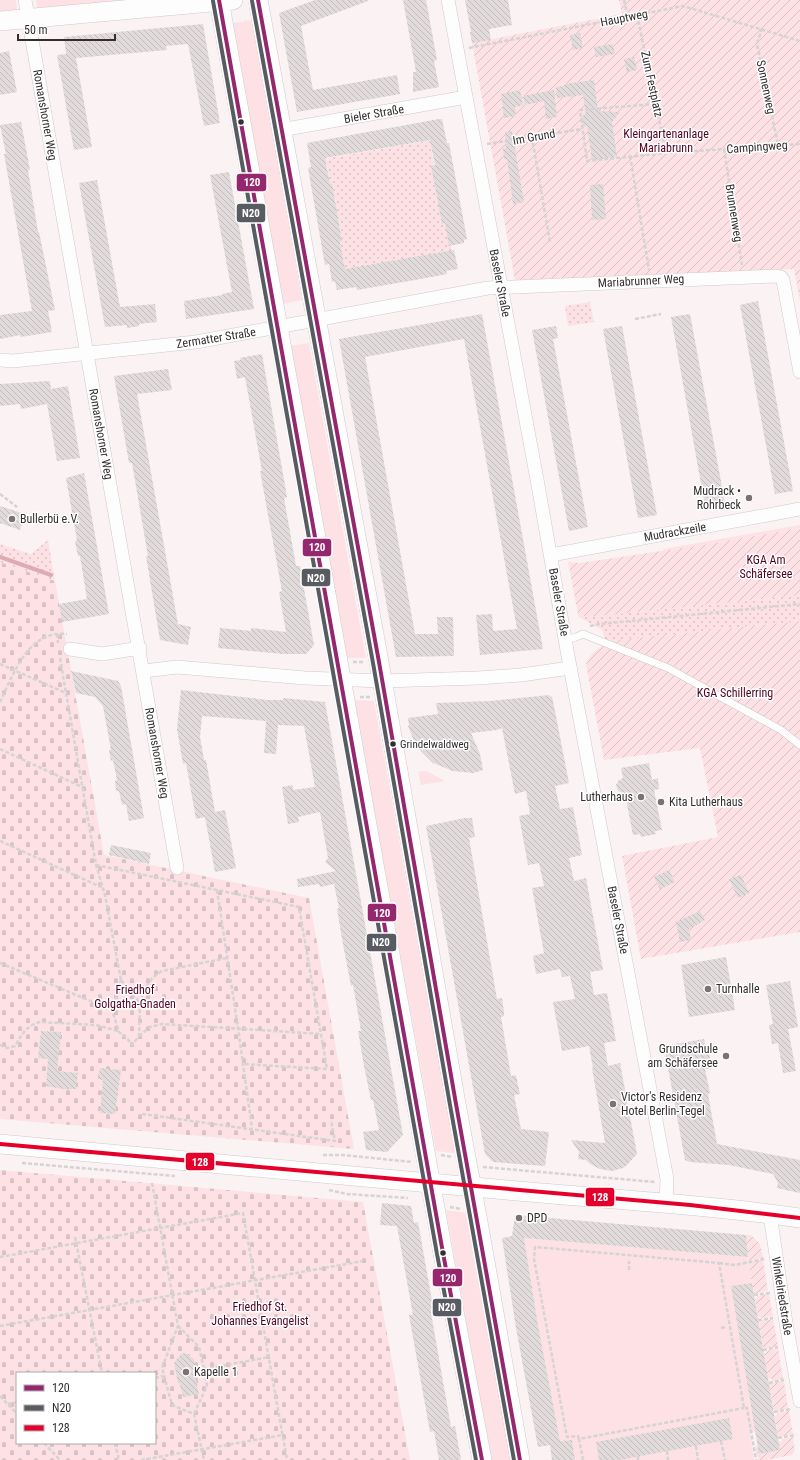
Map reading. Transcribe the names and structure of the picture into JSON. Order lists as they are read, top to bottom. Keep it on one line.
{"streets":{"street":["Bieler Straße","Romanshorner Weg","Mariabrunner Weg","Baseler Straße","Zermatter Straße","Mudrackzeile","Winkelriedstraße"],"path":["Hauptweg","Zum Festplatz","Sonnenweg","Im Grund","Campingweg","Brunnenweg"]},"crossings":[["Hauptweg","Zum Festplatz"],["Hauptweg","Sonnenweg"],["Zum Festplatz","Campingweg"],["Sonnenweg","Campingweg"],["Bieler Straße","Baseler Straße"],["Romanshorner Weg","Zermatter Straße"],["Im Grund","Campingweg"],["Campingweg","Brunnenweg"],["Brunnenweg","Mariabrunner Weg"],["Mariabrunner Weg","Baseler Straße"],["Mariabrunner Weg","Zermatter Straße"],["Baseler Straße","Zermatter Straße"],["Baseler Straße","Mudrackzeile"]],"parks":["Kleingartenanlage Mariabrunn","KGA Am Schäfersee","KGA Schillerring","Friedhof Golgatha-Gnaden","Friedhof St. Johannes Evangelist"],"places":["Mudrack • Rohrbeck","Bullerbü e.V.","Grindelwaldweg","Lutherhaus","Kita Lutherhaus","Turnhalle","Grundschule am Schäfersee","Victor's Residenz Hotel Berlin-Tegel","DPD","Kapelle 1"],"lines":["transit line 120","transit line N20","transit line 128"],"legend":["120","N20","128"],"scale_bar":"50 m"}
